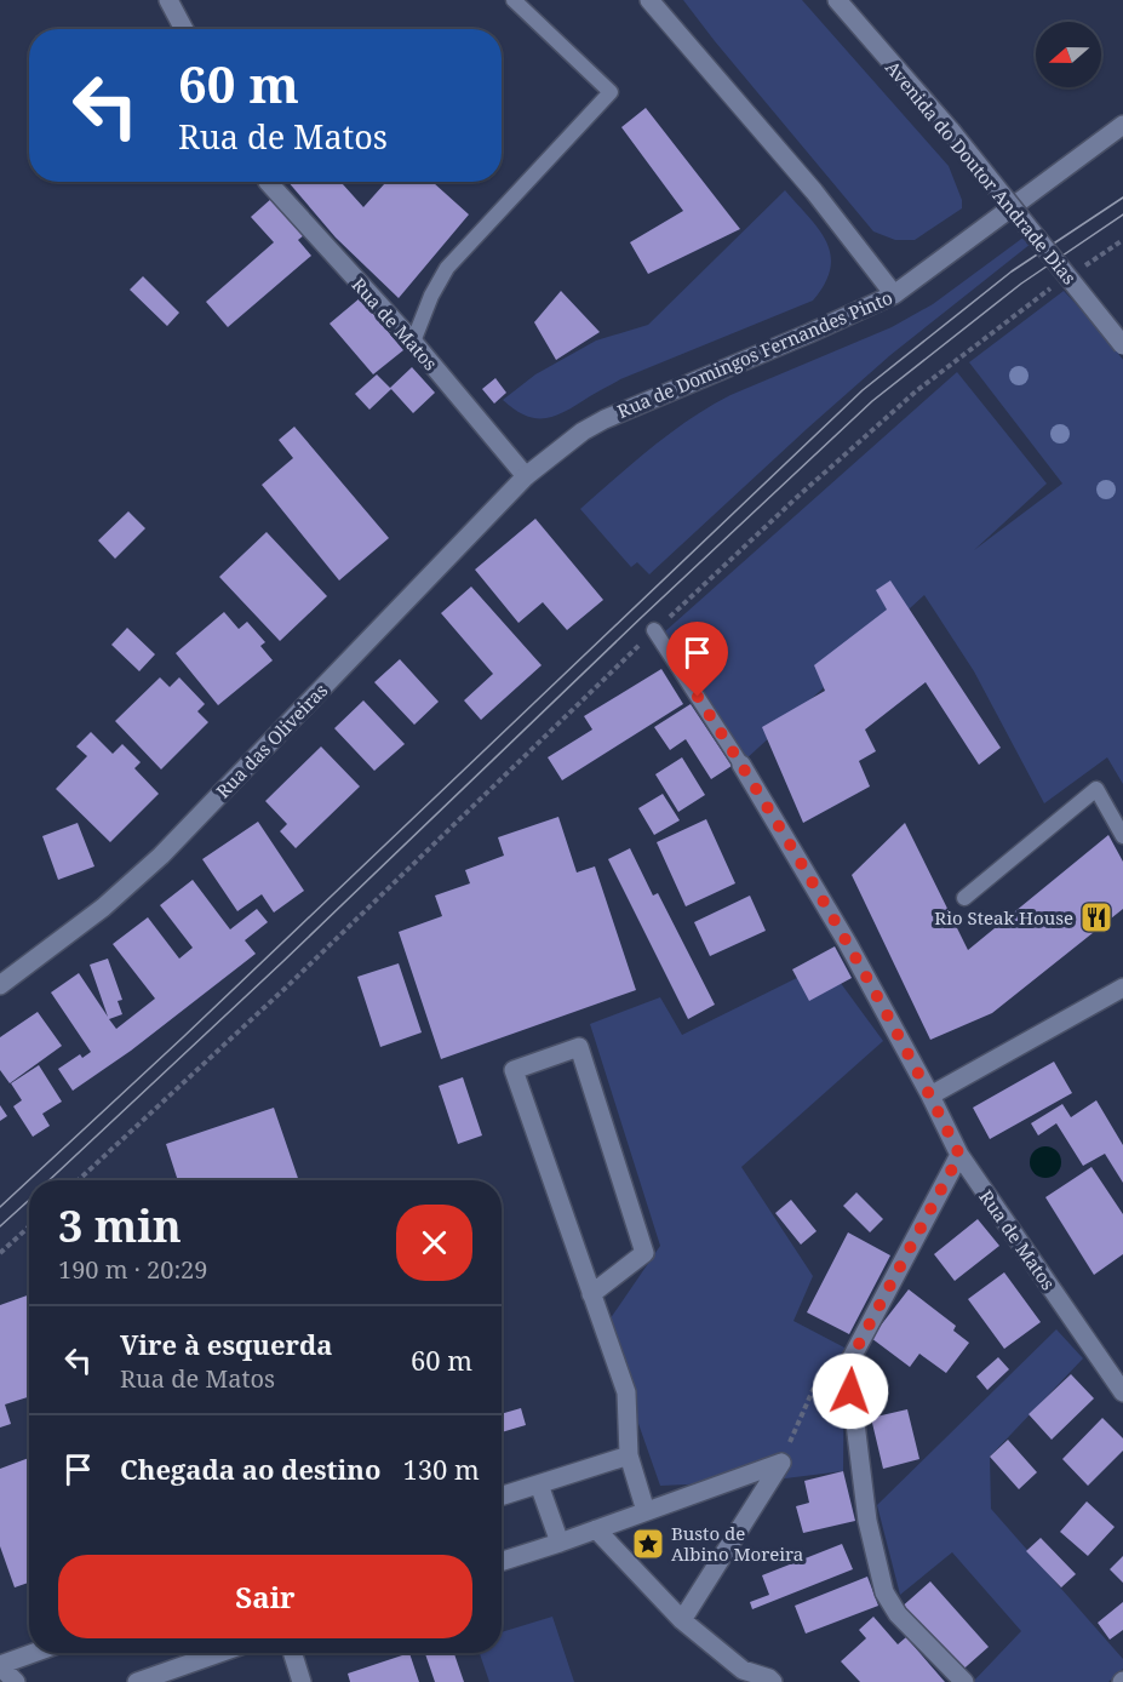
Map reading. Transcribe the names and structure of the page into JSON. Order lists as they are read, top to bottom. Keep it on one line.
{"streets":{"street":["Avenida do Doutor Andrade Dias","Rua de Matos","Rua de Domingos Fernandes Pinto","Rua das Oliveiras"]},"crossings":[["Rua de Matos","Rua de Domingos Fernandes Pinto"],["Rua de Matos","Rua das Oliveiras"],["Rua de Domingos Fernandes Pinto","Rua das Oliveiras"]],"places":{"restaurant":["Rio Steak House"],"place":["Busto de Albino Moreira"]},"north":"left","page":{"turn":["60 m","Rua de Matos"],"heading":["3 min","190 m · 20:29"],"list":[{"name":"Vire à esquerda","note":"Rua de Matos","value":"60 m"},{"name":"Chegada ao destino","value":"130 m"}],"buttons":"Sair"}}
